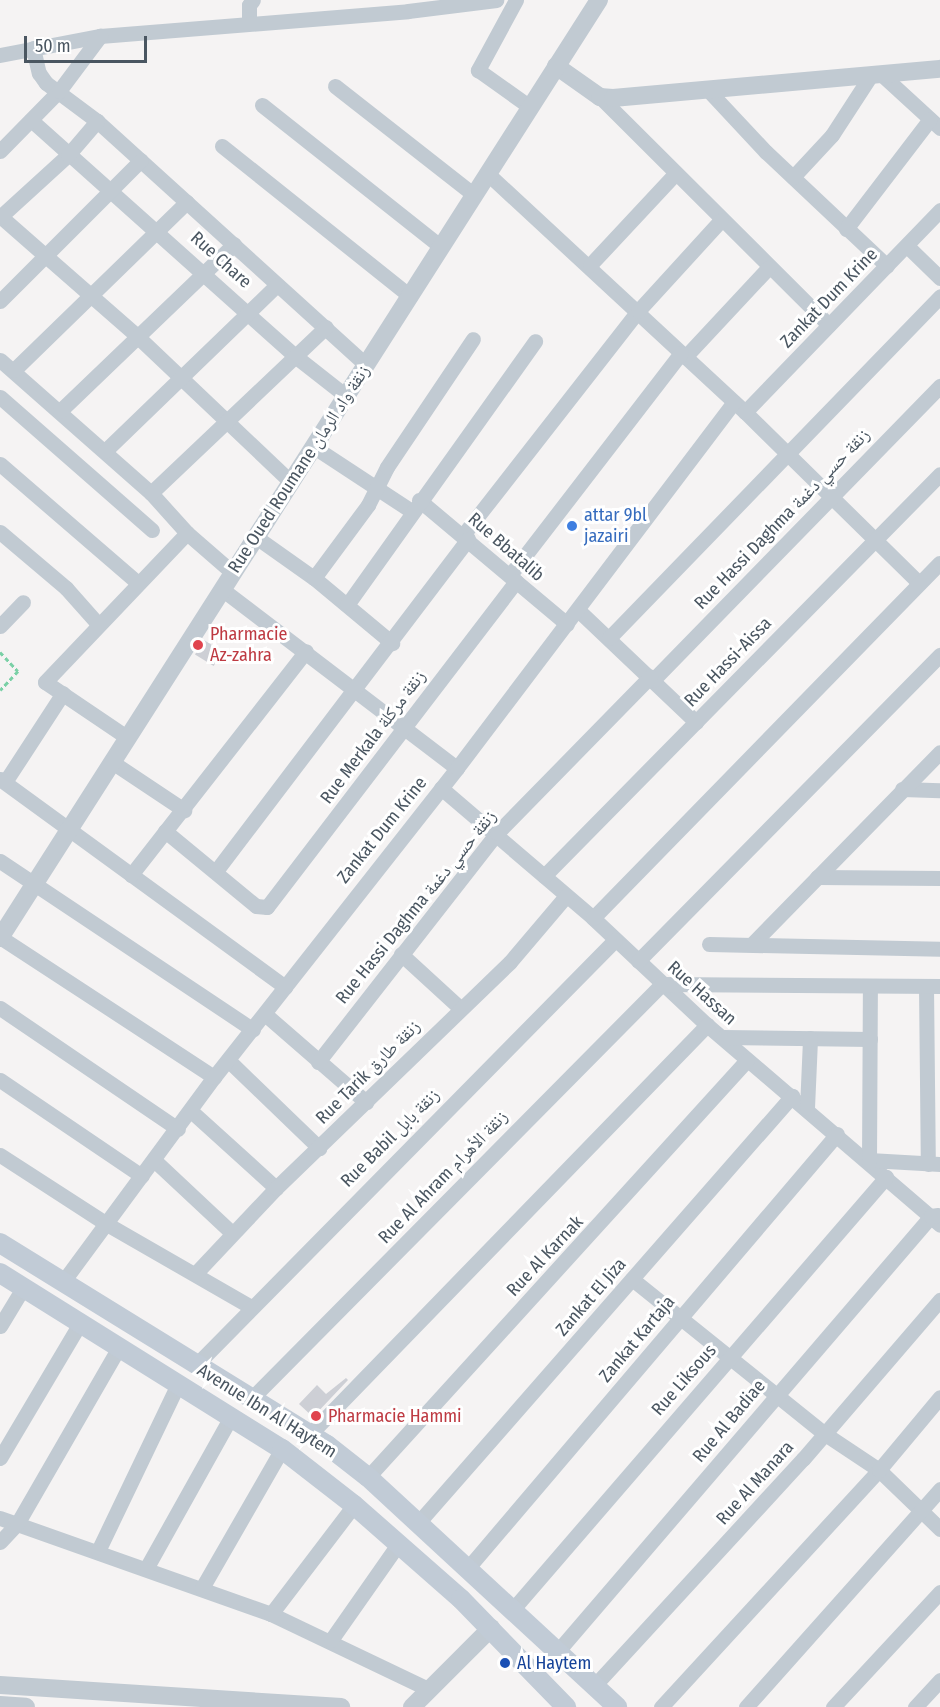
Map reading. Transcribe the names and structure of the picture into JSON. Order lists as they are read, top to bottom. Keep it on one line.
{"streets":{"main road":["Avenue Ibn Al Haytem"],"street":["Rue Chare","Zankat Dum Krine","Rue Oued Roumane زنقة واد الرمان","Rue Hassi Daghma زنقة حسي دغمة","Rue Bbatalib","Rue Hassi-Aissa","Rue Merkala زنقة مركلة","Rue Hassan","Rue Tarik زنقة طارق","Rue Babil زنقة بابل","Rue Al Ahram زنقة الأهرام","Rue Al Karnak","Zankat El Jiza","Zankat Kartaja","Rue Liksous","Rue Al Badiae","Rue Al Manara"]},"crossings":[["Rue Chare","Rue Oued Roumane زنقة واد الرمان"],["Zankat Dum Krine","Rue Bbatalib"],["Zankat Dum Krine","Rue Hassan"],["Zankat Dum Krine","Avenue Ibn Al Haytem"],["Rue Oued Roumane زنقة واد الرمان","Rue Bbatalib"],["Rue Hassi Daghma زنقة حسي دغمة","Rue Hassan"],["Rue Bbatalib","Rue Merkala زنقة مركلة"],["Rue Hassi-Aissa","Rue Hassan"],["Rue Hassan","Rue Tarik زنقة طارق"],["Rue Hassan","Rue Babil زنقة بابل"],["Rue Hassan","Rue Al Ahram زنقة الأهرام"],["Rue Hassan","Rue Al Karnak"],["Rue Hassan","Zankat El Jiza"],["Rue Hassan","Zankat Kartaja"],["Rue Hassan","Rue Liksous"],["Rue Hassan","Rue Al Badiae"],["Rue Babil زنقة بابل","Avenue Ibn Al Haytem"],["Rue Al Ahram زنقة الأهرام","Avenue Ibn Al Haytem"],["Rue Al Karnak","Avenue Ibn Al Haytem"],["Zankat El Jiza","Avenue Ibn Al Haytem"],["Zankat Kartaja","Avenue Ibn Al Haytem"],["Rue Liksous","Avenue Ibn Al Haytem"],["Avenue Ibn Al Haytem","Rue Al Badiae"],["Avenue Ibn Al Haytem","Rue Al Manara"]],"places":["attar 9bl jazairi","Pharmacie Az-zahra","Pharmacie Hammi","Al Haytem"],"scale_bar":"50 m"}
